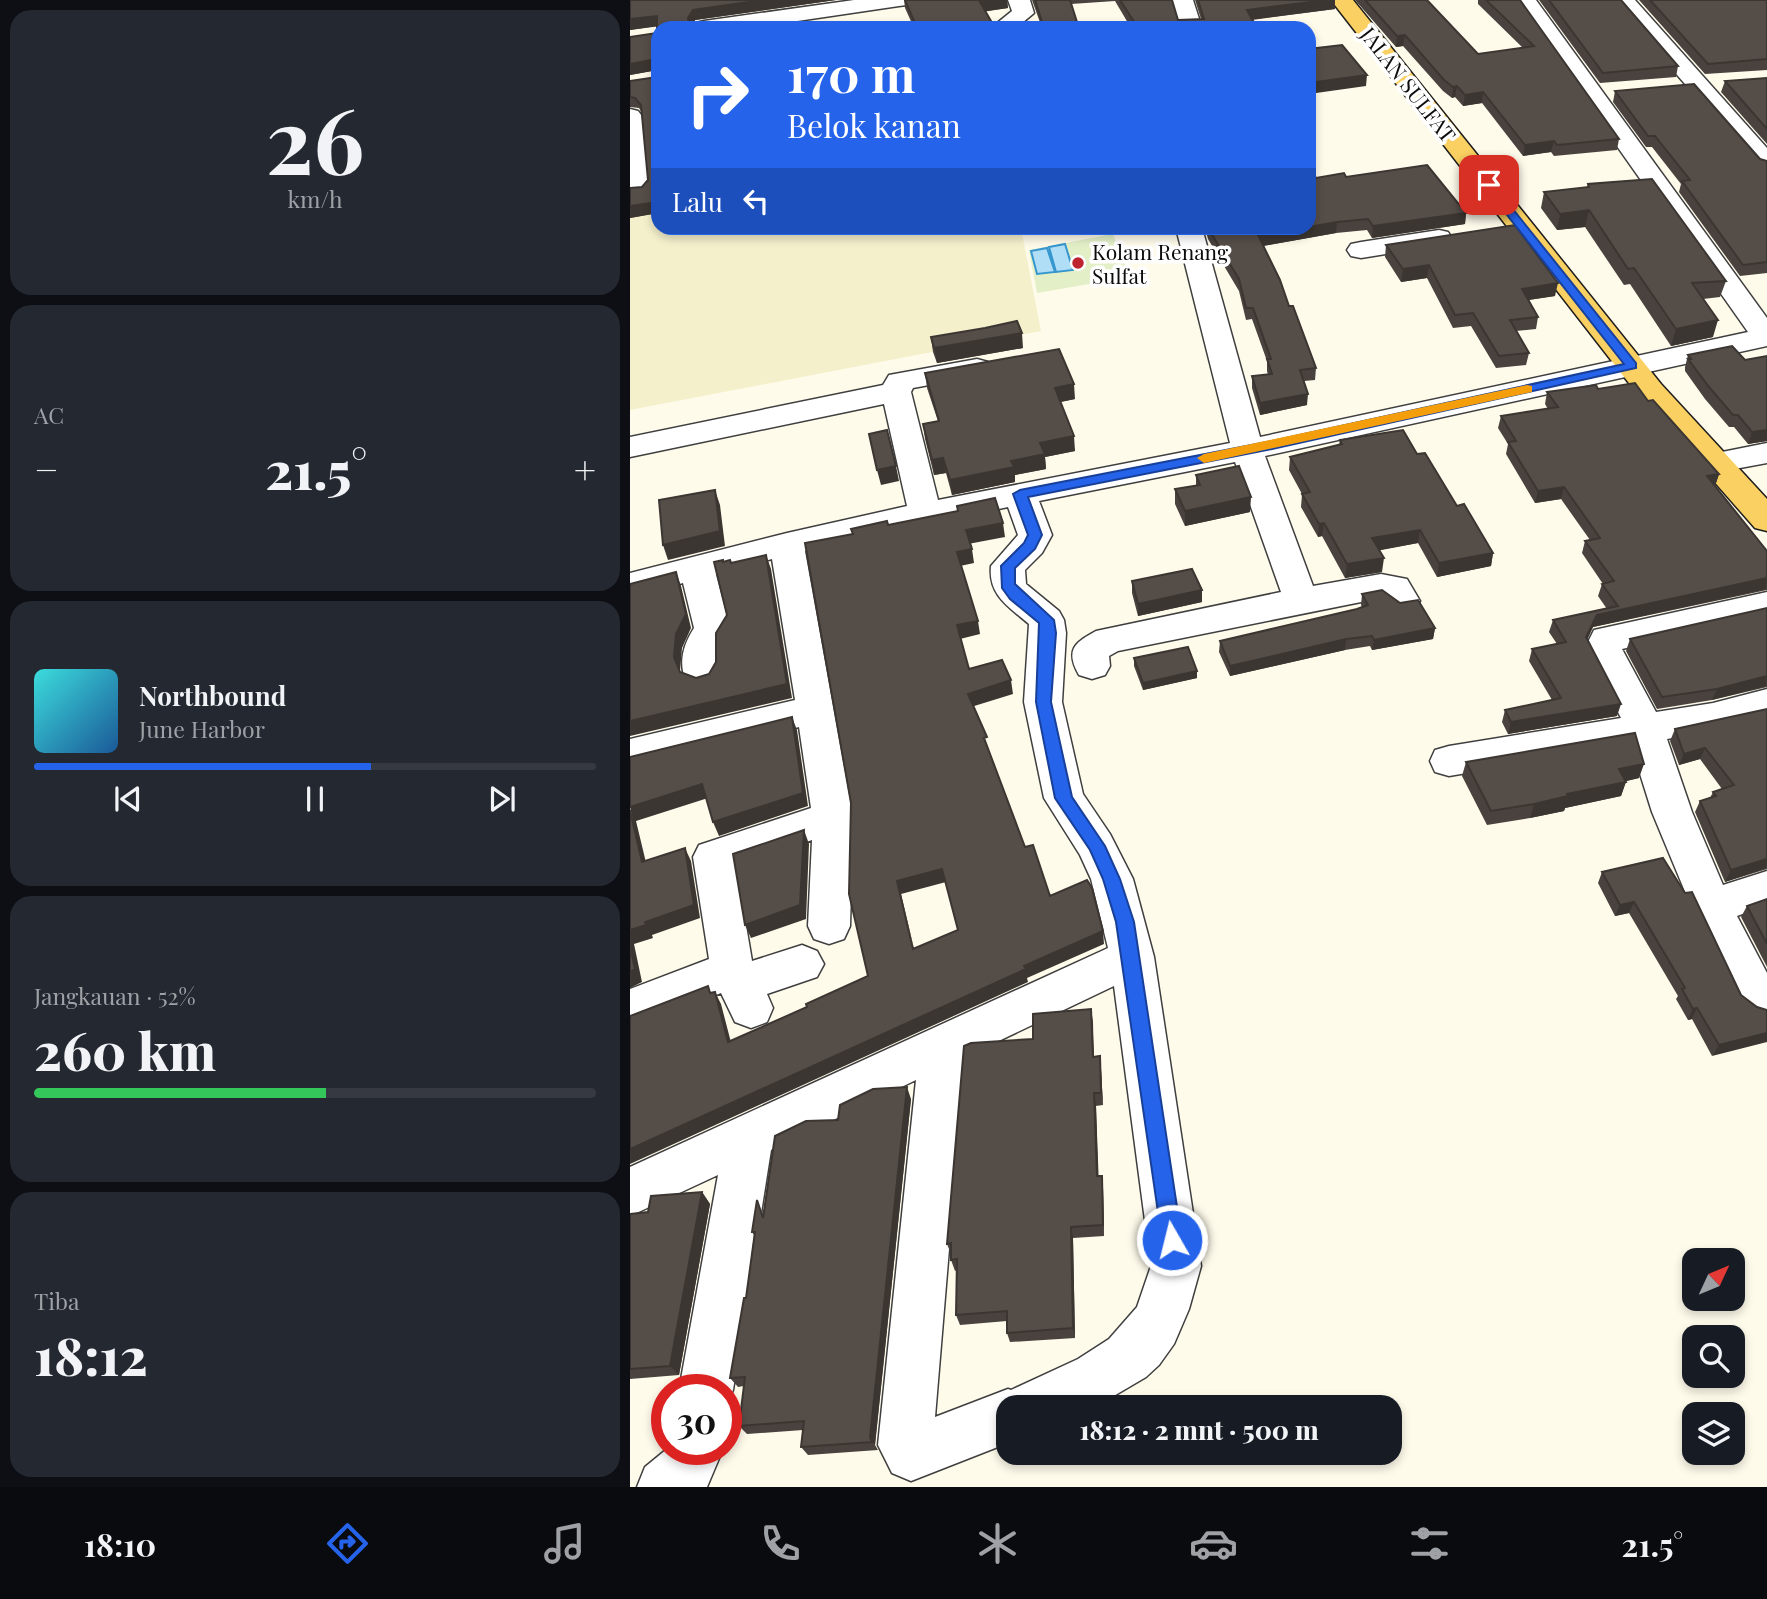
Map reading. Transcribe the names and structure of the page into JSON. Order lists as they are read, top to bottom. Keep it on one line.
{"streets":{"main road":["JALAN SULFAT"]},"places":["Kolam Renang Sulfat"],"north":"top right","page":{"tile":[["26","km/h"],"AC",["Jangkauan · 52%","260 km"],["Tiba","18:12"]],"turn":["170 m","Belok kanan"],"then":"Lalu","heat":["−","21.5°","+"],"song":["Northbound","June Harbor"],"limit":"30","trip":"18:12 · 2 mnt · 500 m","tabs":["18:10","21.5°"]}}
